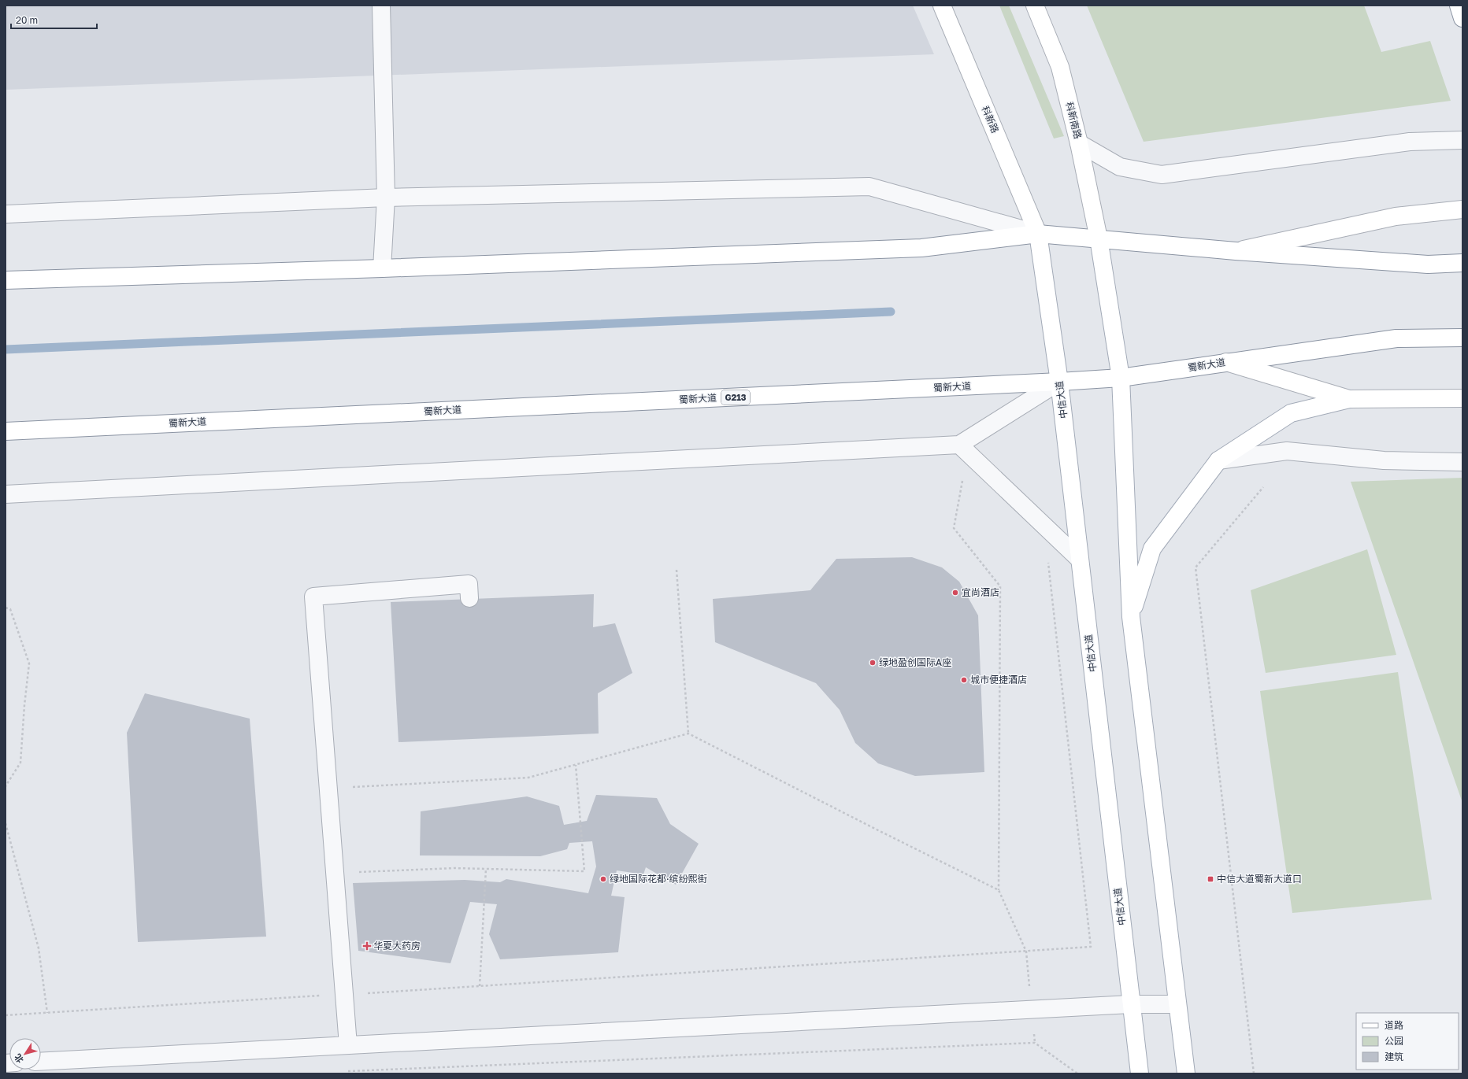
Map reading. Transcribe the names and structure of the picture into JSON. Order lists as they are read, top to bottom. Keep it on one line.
{"streets":{"main road":["科新路","科新南路","蜀新大道","G213","中信大道"]},"crossings":[["科新路","中信大道"],["蜀新大道","中信大道"]],"places":{"other":["宜尚酒店","绿地盈创国际A座","城市便捷酒店","绿地国际花都·缤纷熙街"],"transit":["中信大道蜀新大道口"],"health":["华夏大药房"]},"legend":["道路","公园","建筑"],"scale_bar":"20 m","north":"bottom left"}
